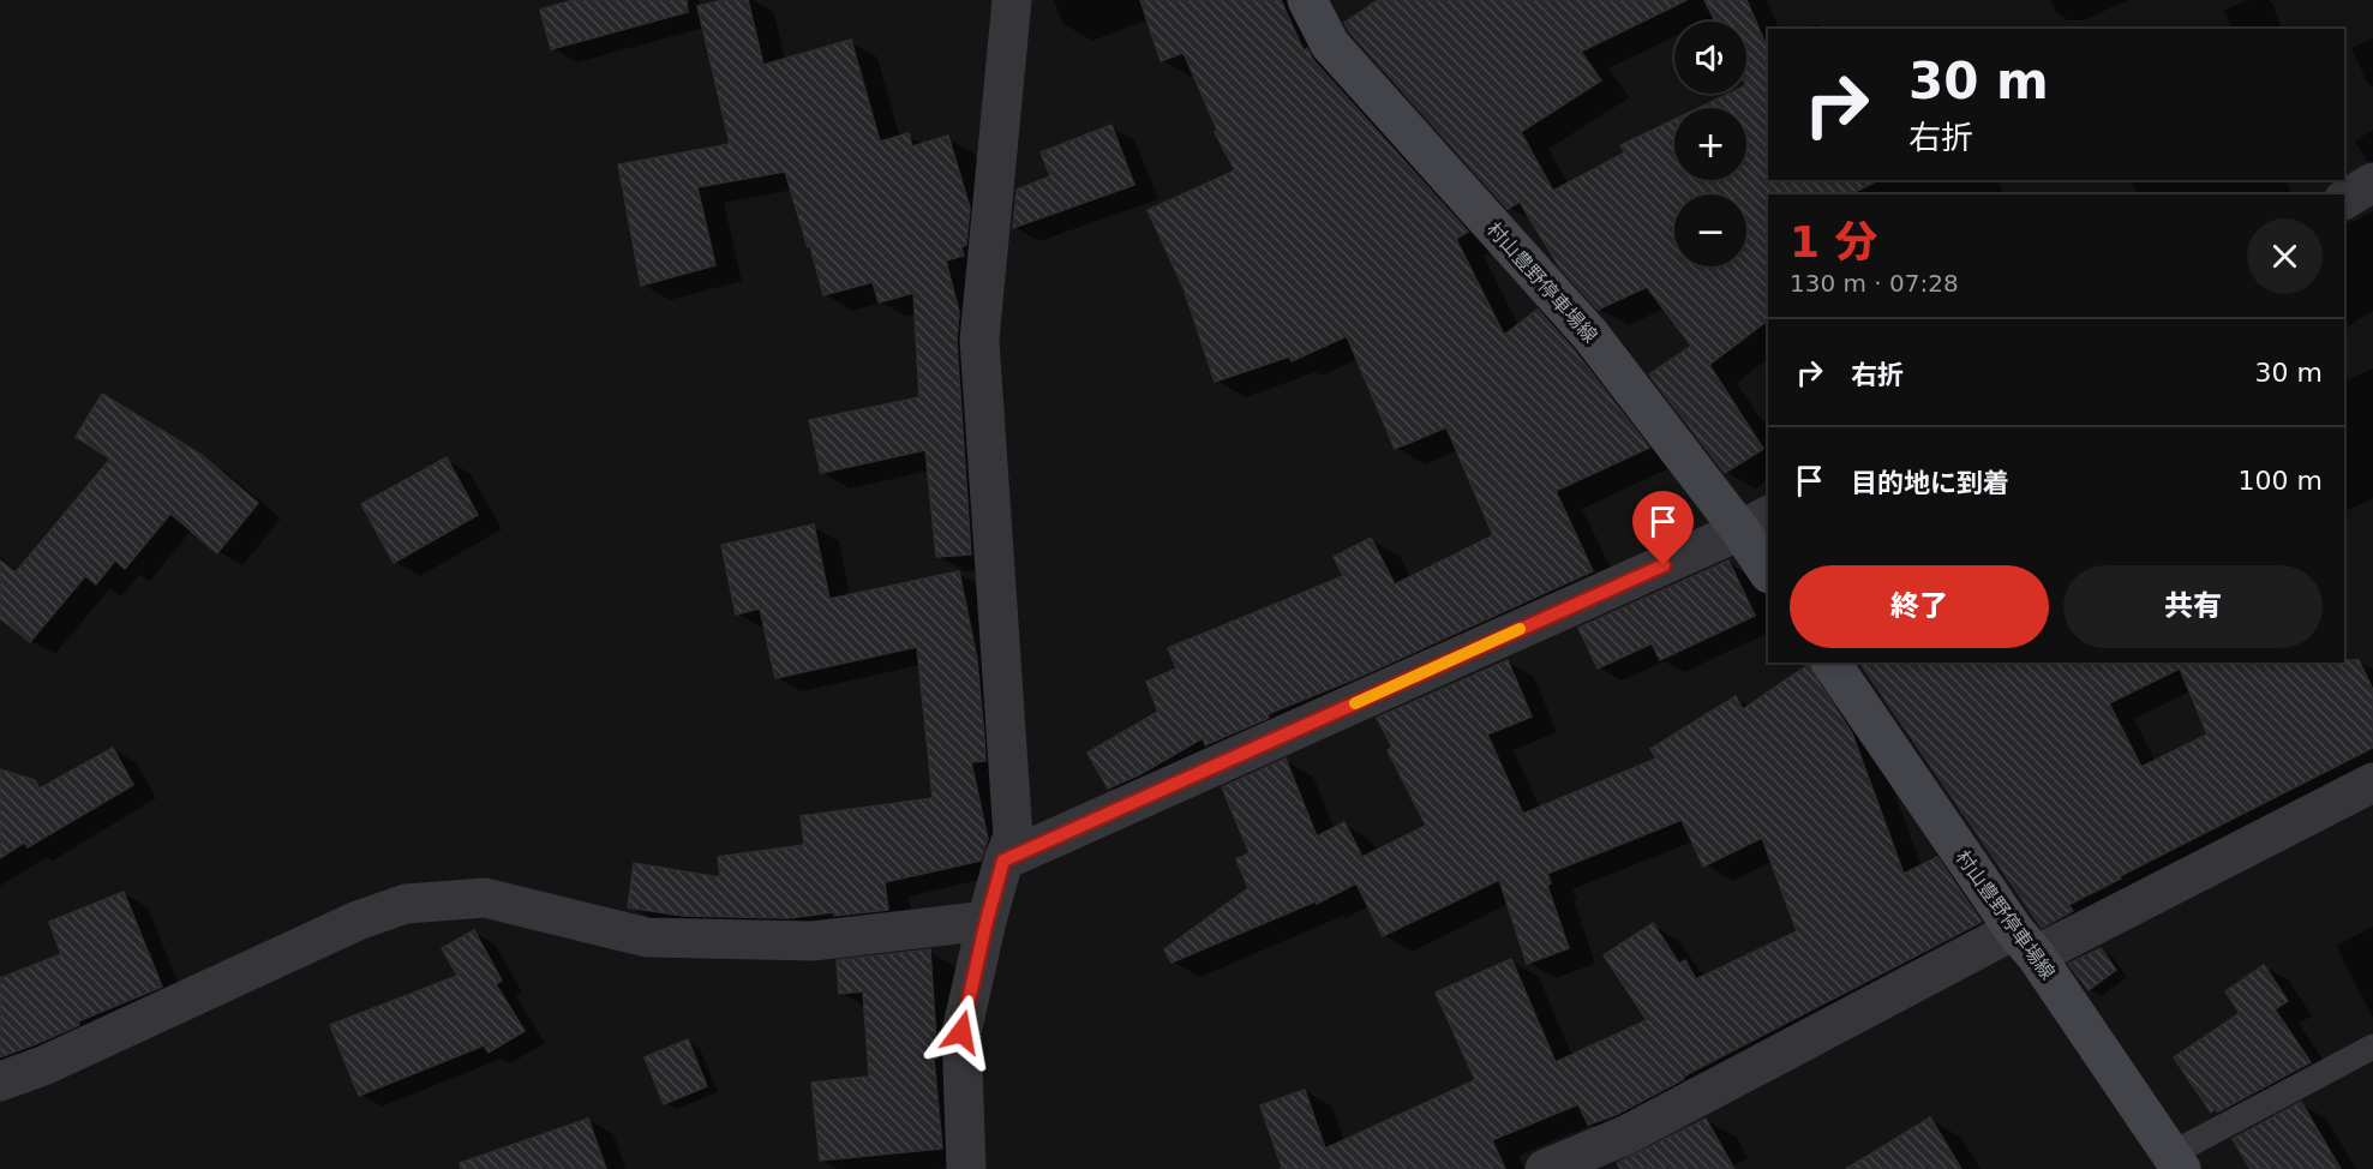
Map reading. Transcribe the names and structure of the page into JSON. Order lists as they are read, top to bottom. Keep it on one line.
{"streets":{"main road":["村山豊野停車場線"]},"page":{"map_buttons":["+","−"],"turn":["30 m","右折"],"heading":["1 分","130 m · 07:28"],"list":[{"name":"右折","value":"30 m"},{"name":"目的地に到着","value":"100 m"}],"buttons":["終了","共有"]}}
